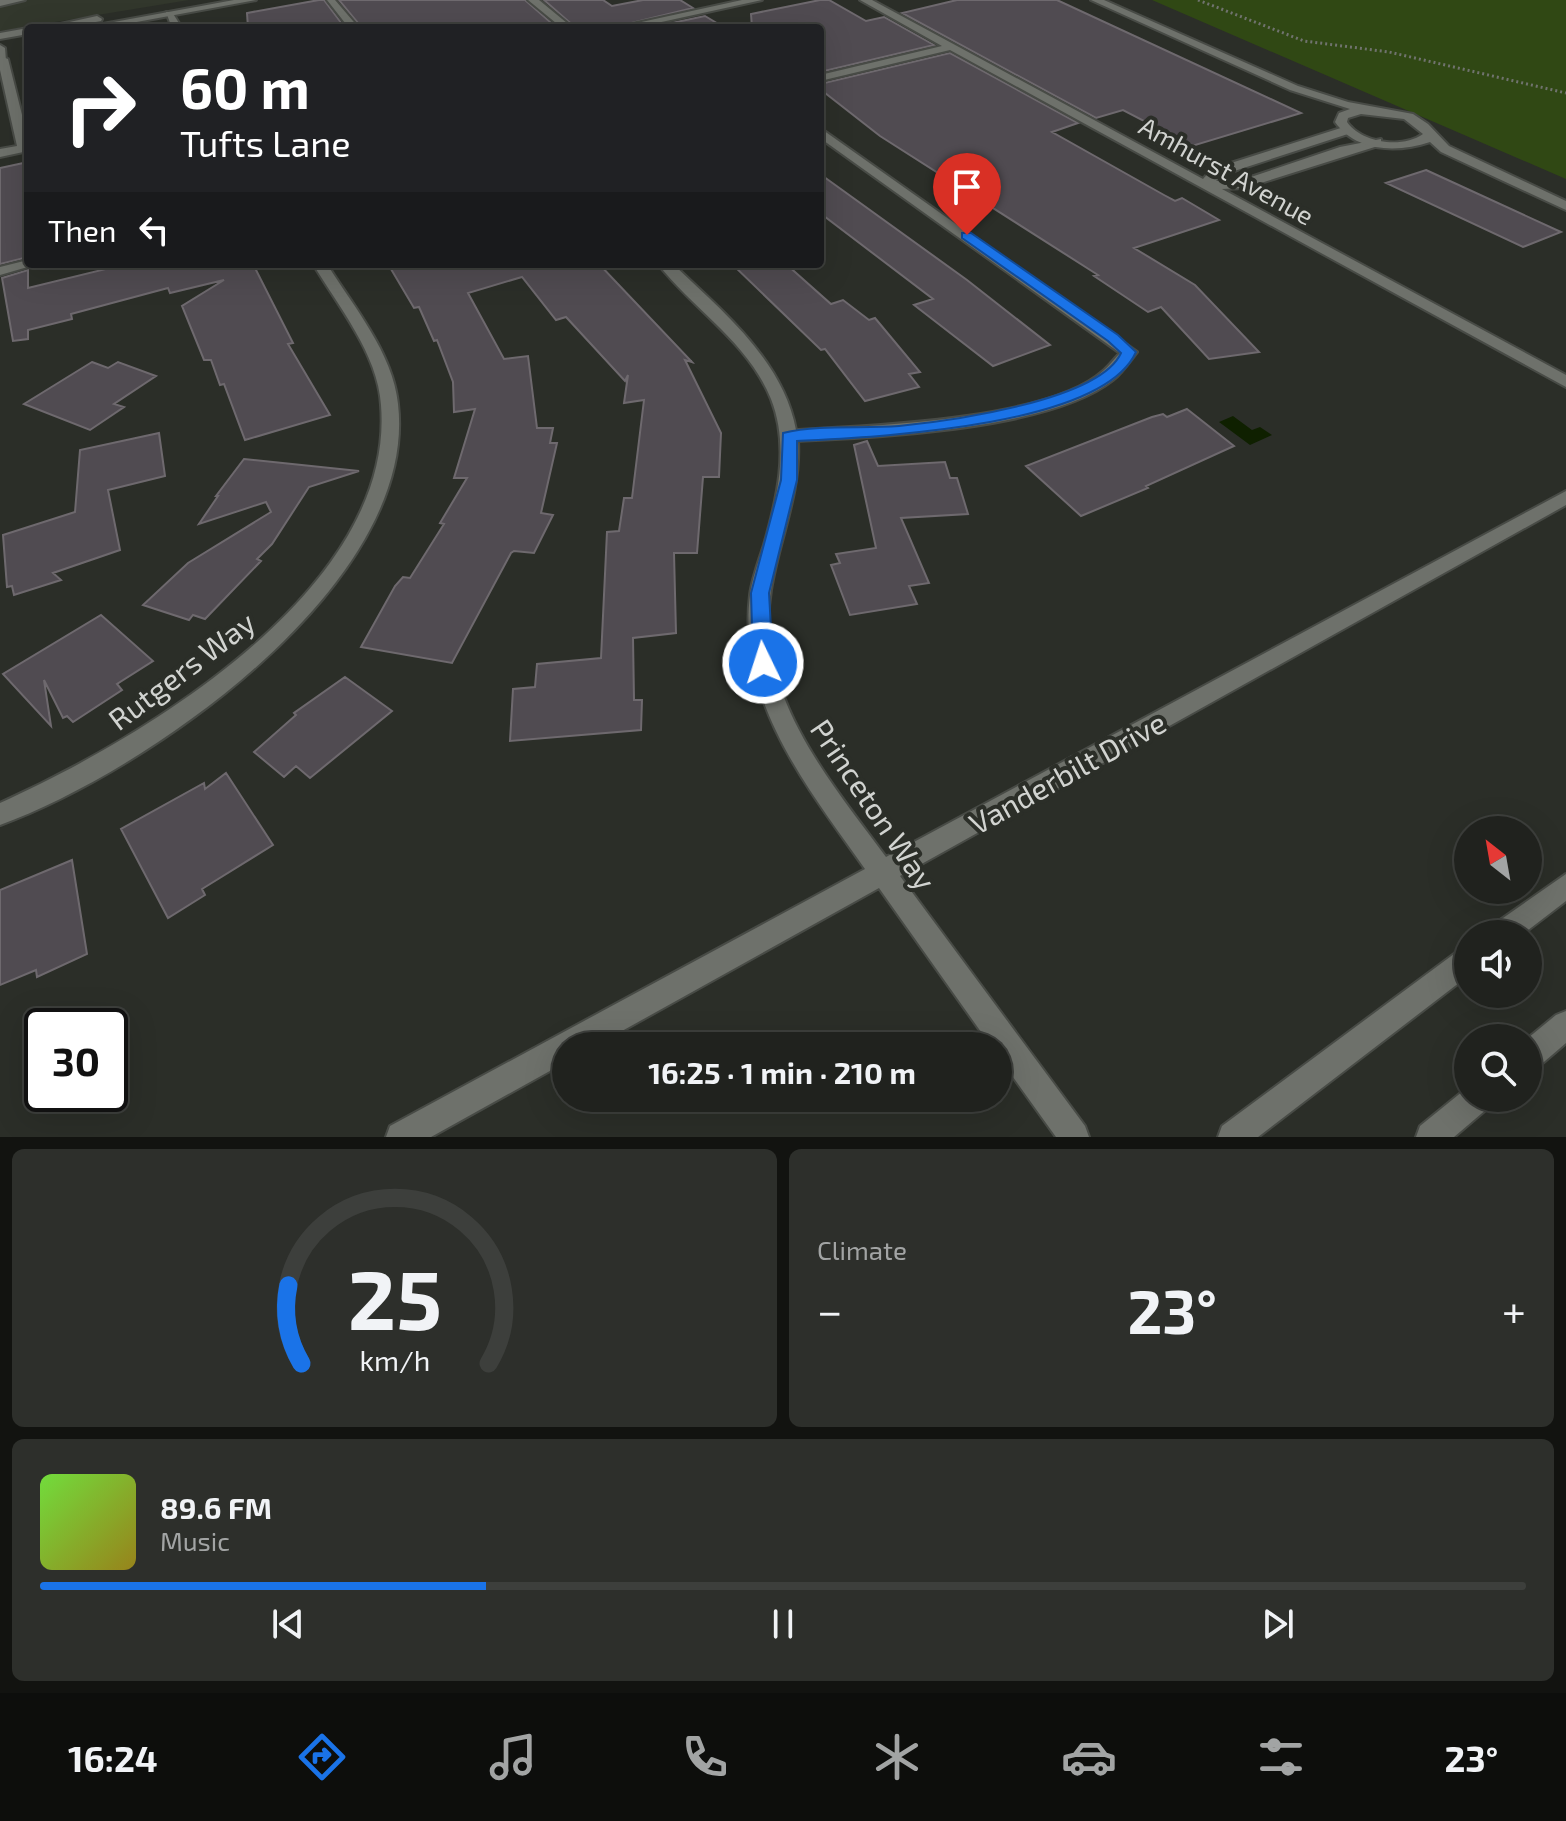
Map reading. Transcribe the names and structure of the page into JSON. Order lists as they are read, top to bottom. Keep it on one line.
{"streets":{"street":["Amhurst Avenue","Rutgers Way","Vanderbilt Drive","Princeton Way"]},"crossings":[["Vanderbilt Drive","Princeton Way"]],"north":"top left","page":{"turn":["60 m","Tufts Lane"],"then":"Then","limit":"30","trip":"16:25 · 1 min · 210 m","tile":"Climate","heat":["−","23°","+"],"song":["89.6 FM","Music"],"tabs":["16:24","23°"],"gauge":["25","km/h"]}}
